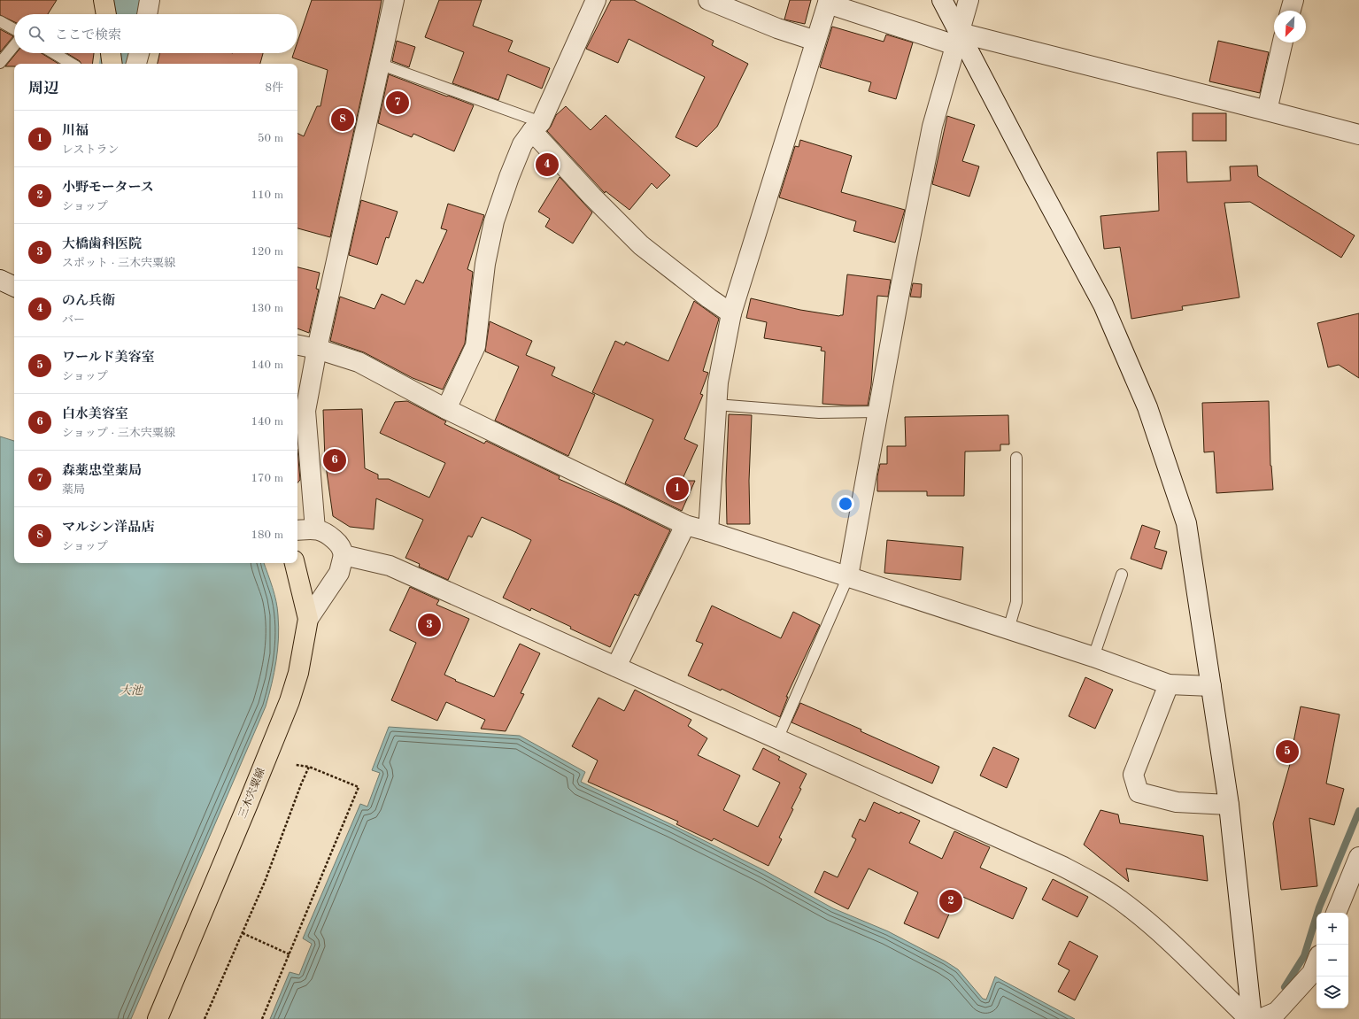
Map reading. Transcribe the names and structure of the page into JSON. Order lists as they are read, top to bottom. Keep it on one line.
{"streets":{"main road":["三木宍粟線"]},"water":["大池"],"north":"bottom left","page":{"search":"ここで検索","heading":["周辺","8件"],"pins":["7","8","4","6","1","3","5","2"],"list":[{"mark":"1","name":"川福","note":"レストラン","value":"50 m"},{"mark":"2","name":"小野モータース","note":"ショップ","value":"110 m"},{"mark":"3","name":"大橋歯科医院","note":"スポット · 三木宍粟線","value":"120 m"},{"mark":"4","name":"のん兵衛","note":"バー","value":"130 m"},{"mark":"5","name":"ワールド美容室","note":"ショップ","value":"140 m"},{"mark":"6","name":"白水美容室","note":"ショップ · 三木宍粟線","value":"140 m"},{"mark":"7","name":"森薬忠堂薬局","note":"薬局","value":"170 m"},{"mark":"8","name":"マルシン洋品店","note":"ショップ","value":"180 m"}],"map_buttons":["+","−"]}}
